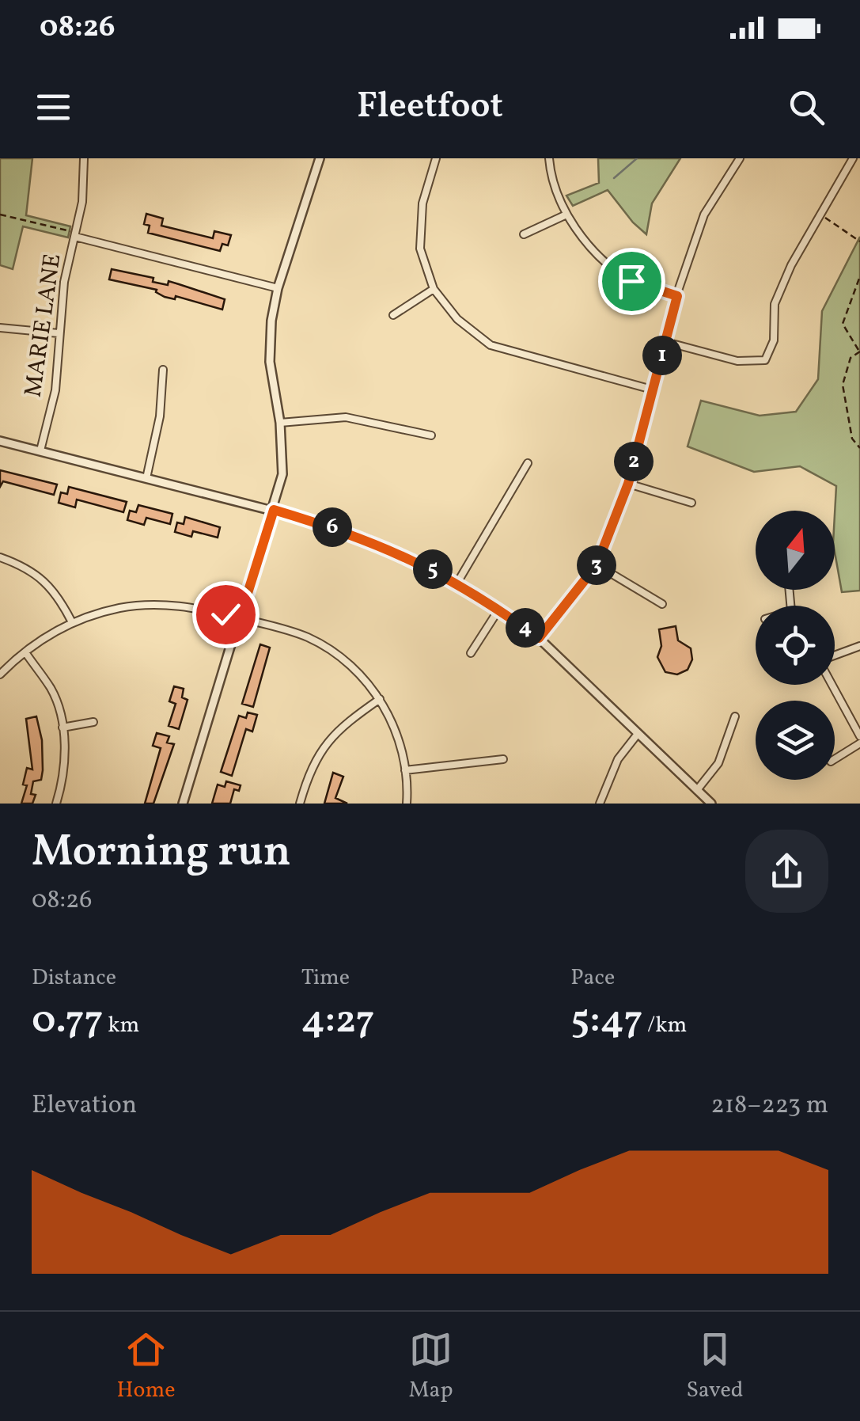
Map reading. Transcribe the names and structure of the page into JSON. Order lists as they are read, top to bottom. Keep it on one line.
{"streets":{"street":["MARIE LANE"]},"north":"top","page":{"status":"08:26","header":"Fleetfoot","pins":["1","2","6","3","5","4"],"heading":["Morning run","08:26"],"stats":[["Distance","0.77 km"],["Time","4:27"],["Pace","5:47 /km"]],"chart":["Elevation","218–223 m"],"tabs":["Home","Map","Saved"]}}
